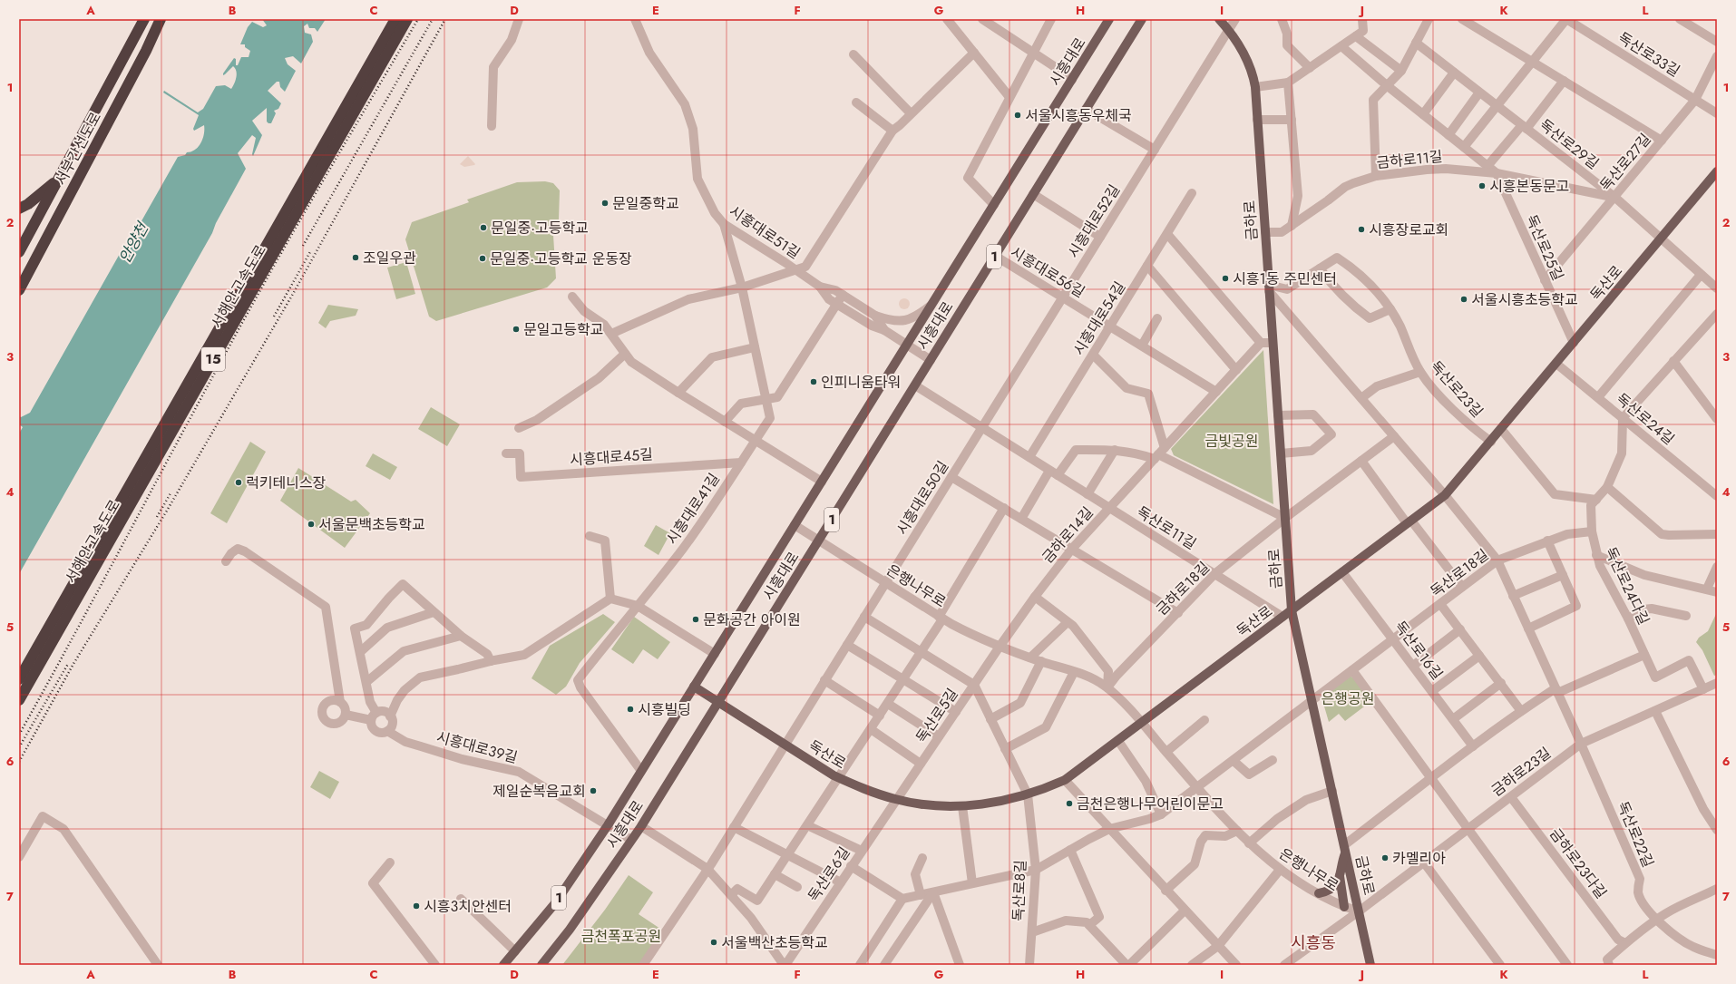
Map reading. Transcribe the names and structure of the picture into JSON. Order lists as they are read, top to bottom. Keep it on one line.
{"streets":{"highway":["서부간선도로","서해안고속도로","15"],"main road":["시흥대로","금하로","1","독산로"],"street":["독산로33길","독산로29길","금하로11길","독산로27길","시흥대로52길","시흥대로51길","독산로25길","시흥대로56길","시흥대로54길","독산로23길","독산로24길","시흥대로45길","시흥대로50길","시흥대로41길","독산로11길","금하로14길","독산로18길","은행나무로","독산로24다길","금하로18길","독산로16길","독산로5길","시흥대로39길","금하로23길","독산로22길","금하로23다길","독산로6길","독산로8길"]},"crossings":[["독산로33길","독산로27길"],["시흥대로","시흥대로51길"],["시흥대로","시흥대로56길"],["시흥대로","독산로"],["시흥대로","시흥대로41길"],["시흥대로","은행나무로"],["시흥대로","시흥대로39길"],["독산로29길","금하로11길"],["독산로29길","독산로27길"],["독산로29길","독산로25길"],["독산로29길","독산로"],["금하로11길","독산로27길"],["금하로11길","금하로"],["금하로11길","독산로25길"],["독산로27길","독산로25길"],["금하로","시흥대로52길"],["금하로","독산로"],["금하로","독산로23길"],["금하로","은행나무로"],["금하로","금하로18길"],["금하로","금하로23길"],["금하로","독산로22길"],["시흥대로52길","시흥대로56길"],["시흥대로52길","시흥대로50길"],["시흥대로51길","시흥대로41길"],["독산로25길","독산로"],["시흥대로56길","시흥대로54길"],["시흥대로56길","금하로14길"],["독산로","독산로23길"],["독산로","독산로24길"],["독산로","시흥대로50길"],["독산로","독산로11길"],["독산로","은행나무로"],["독산로","독산로24다길"],["독산로","독산로16길"],["독산로","독산로5길"],["독산로","독산로22길"],["독산로","독산로6길"],["독산로","독산로8길"],["독산로23길","독산로22길"],["독산로24길","독산로24다길"],["시흥대로45길","시흥대로41길"],["시흥대로50길","은행나무로"],["독산로11길","금하로14길"],["독산로11길","금하로18길"],["금하로14길","은행나무로"],["금하로14길","독산로5길"],["독산로18길","독산로24다길"],["독산로18길","독산로16길"],["독산로18길","독산로22길"],["은행나무로","금하로18길"],["은행나무로","독산로5길"],["은행나무로","금하로23길"],["독산로24다길","금하로23길"],["금하로18길","독산로22길"],["독산로5길","독산로6길"],["금하로23길","독산로22길"],["금하로23길","금하로23다길"]],"districts":["시흥동"],"water":["안양천"],"parks":["금빛공원","은행공원","금천폭포공원"],"places":["서울시흥동우체국","시흥본동문고","문일중학교","문일중·고등학교","시흥장로교회","조일우관","문일중·고등학교 운동장","시흥1동 주민센터","서울시흥초등학교","문일고등학교","인피니움타워","럭키테니스장","서울문백초등학교","문화공간 아이원","시흥빌딩","제일순복음교회","금천은행나무어린이문고","카멜리아","시흥3치안센터","서울백산초등학교"],"grid":{"columns":["A","B","C","D","E","F","G","H","I","J","K","L"],"rows":["1","2","3","4","5","6","7"]}}
